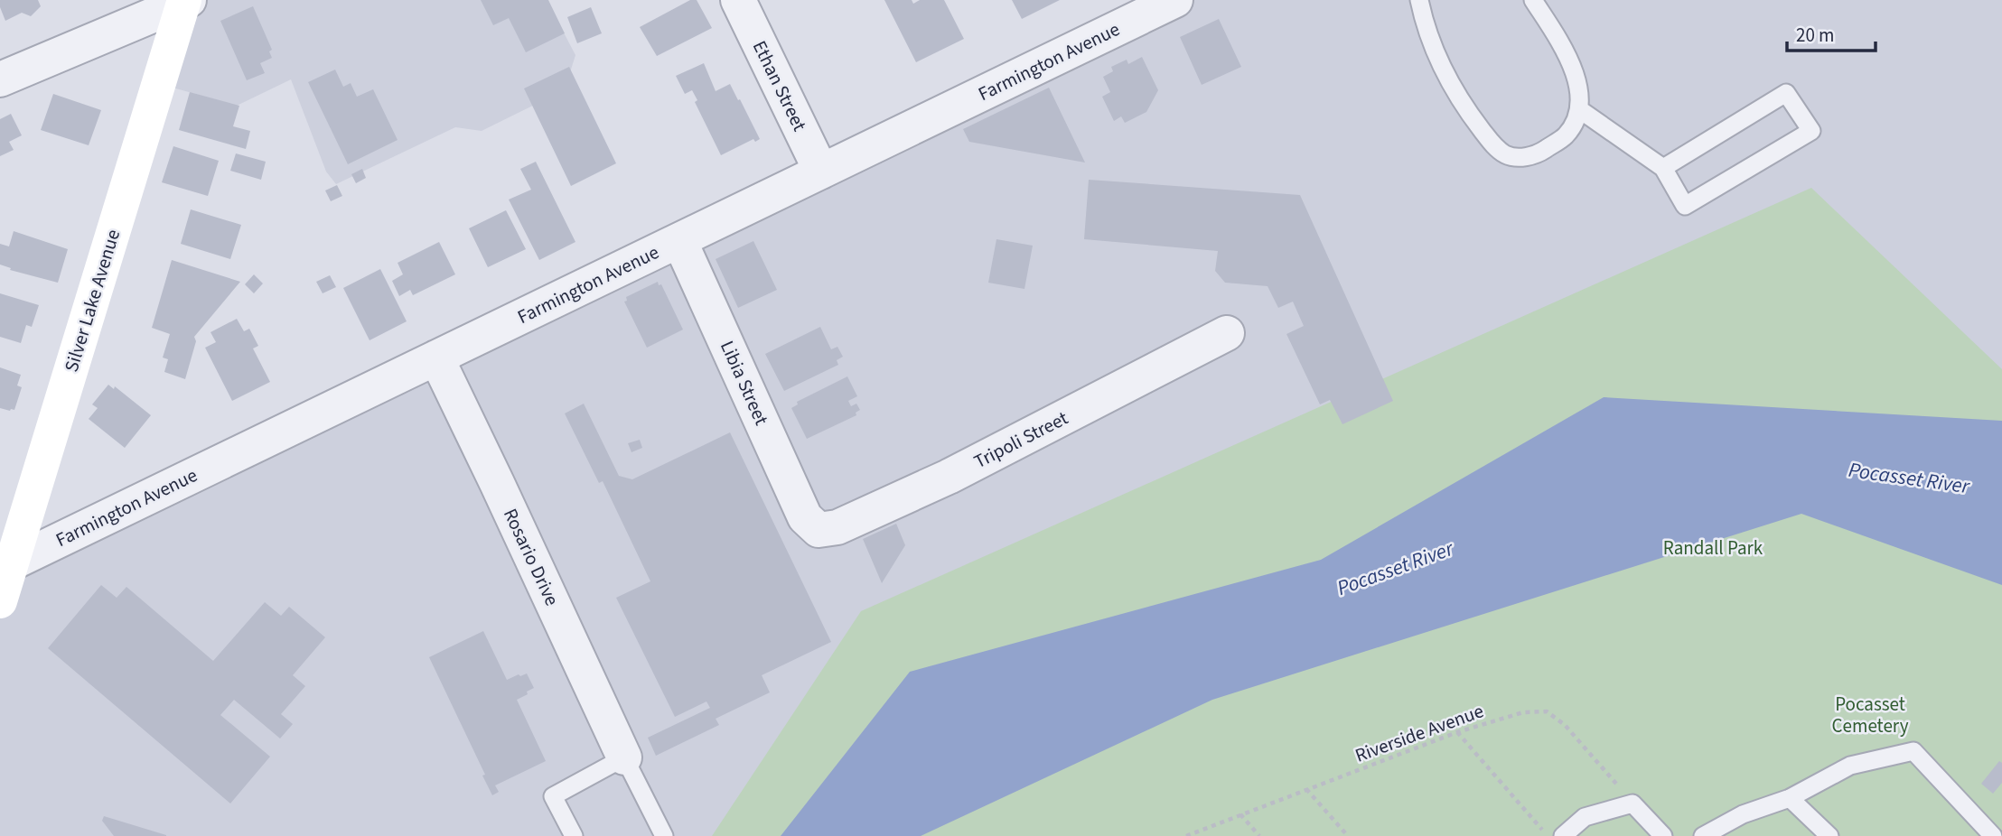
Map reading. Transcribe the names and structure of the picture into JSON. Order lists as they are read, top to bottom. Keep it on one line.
{"streets":{"street":["Farmington Avenue","Ethan Street","Silver Lake Avenue","Libia Street","Tripoli Street","Rosario Drive"],"path":["Riverside Avenue"]},"crossings":[["Farmington Avenue","Ethan Street"],["Farmington Avenue","Silver Lake Avenue"],["Farmington Avenue","Libia Street"],["Farmington Avenue","Rosario Drive"],["Libia Street","Tripoli Street"]],"water":["Pocasset River"],"parks":["Randall Park","Pocasset Cemetery"],"scale_bar":"20 m"}
